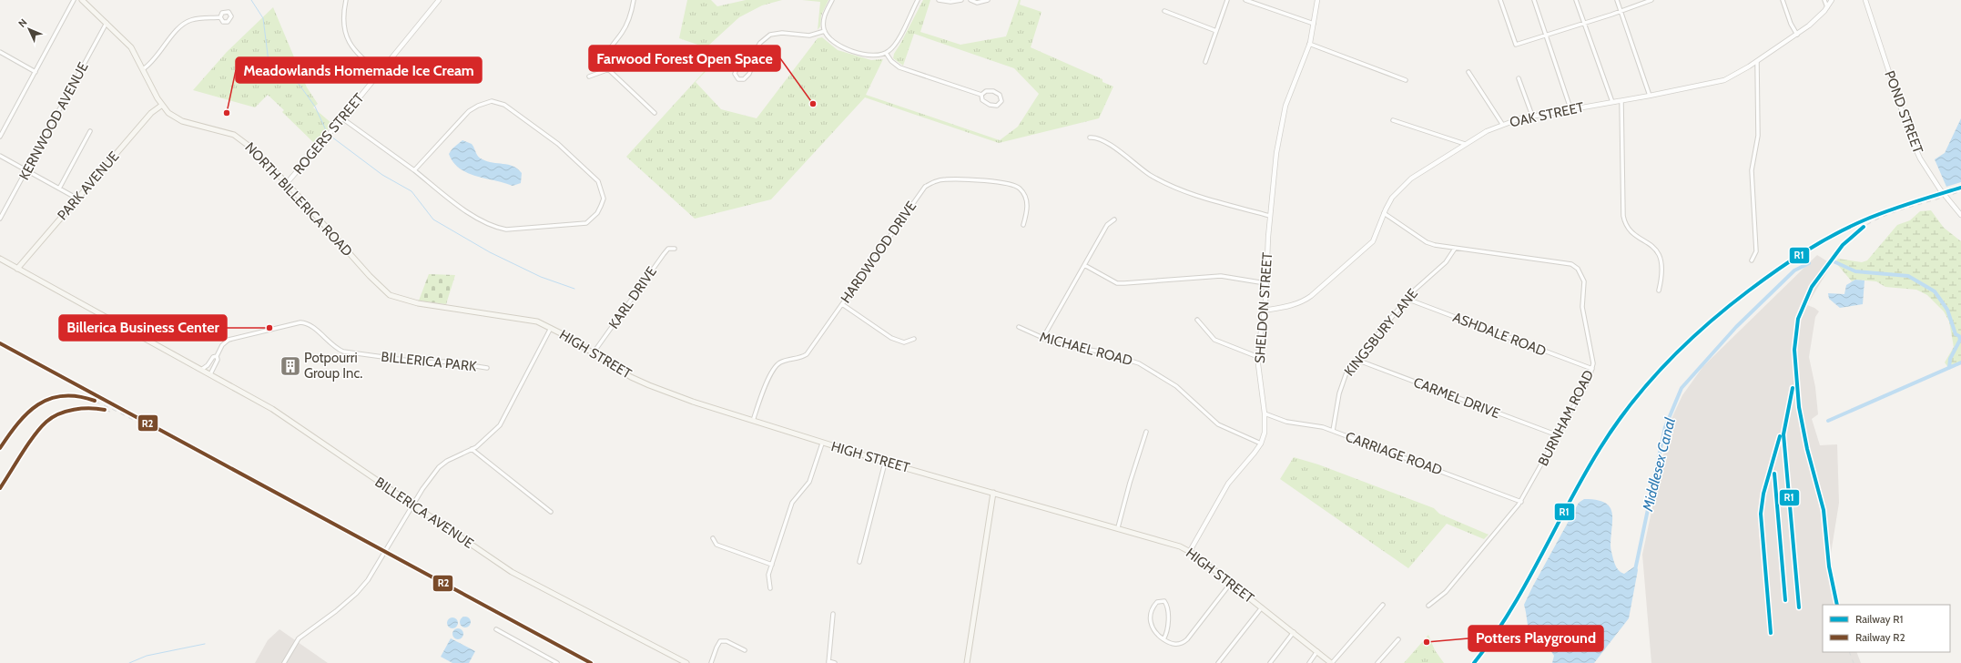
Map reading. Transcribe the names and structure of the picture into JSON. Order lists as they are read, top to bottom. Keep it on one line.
{"streets":{"main road":["PARK AVENUE","NORTH BILLERICA ROAD","HIGH STREET","BILLERICA AVENUE"],"street":["POND STREET","OAK STREET","KERNWOOD AVENUE","ROGERS STREET","HARDWOOD DRIVE","KARL DRIVE","SHELDON STREET","KINGSBURY LANE","ASHDALE ROAD","MICHAEL ROAD","BILLERICA PARK","CARMEL DRIVE","BURNHAM ROAD","CARRIAGE ROAD"]},"crossings":[["OAK STREET","SHELDON STREET"],["OAK STREET","BURNHAM ROAD"],["KERNWOOD AVENUE","NORTH BILLERICA ROAD"],["ROGERS STREET","NORTH BILLERICA ROAD"],["PARK AVENUE","NORTH BILLERICA ROAD"],["PARK AVENUE","BILLERICA AVENUE"],["NORTH BILLERICA ROAD","HIGH STREET"],["HARDWOOD DRIVE","HIGH STREET"],["KARL DRIVE","HIGH STREET"],["SHELDON STREET","MICHAEL ROAD"],["SHELDON STREET","HIGH STREET"],["SHELDON STREET","CARRIAGE ROAD"],["KINGSBURY LANE","ASHDALE ROAD"],["KINGSBURY LANE","CARMEL DRIVE"],["KINGSBURY LANE","BURNHAM ROAD"],["KINGSBURY LANE","CARRIAGE ROAD"],["ASHDALE ROAD","BURNHAM ROAD"],["BILLERICA PARK","BILLERICA AVENUE"],["CARMEL DRIVE","BURNHAM ROAD"],["BURNHAM ROAD","CARRIAGE ROAD"]],"water":["Middlesex Canal"],"places":{"other":["Farwood Forest Open Space","Meadowlands Homemade Ice Cream","Billerica Business Center","Potters Playground"],"building":["Potpourri Group Inc."]},"lines":["rail line R1","rail line R2"],"legend":["Railway R1","Railway R2"],"north":"top left"}
